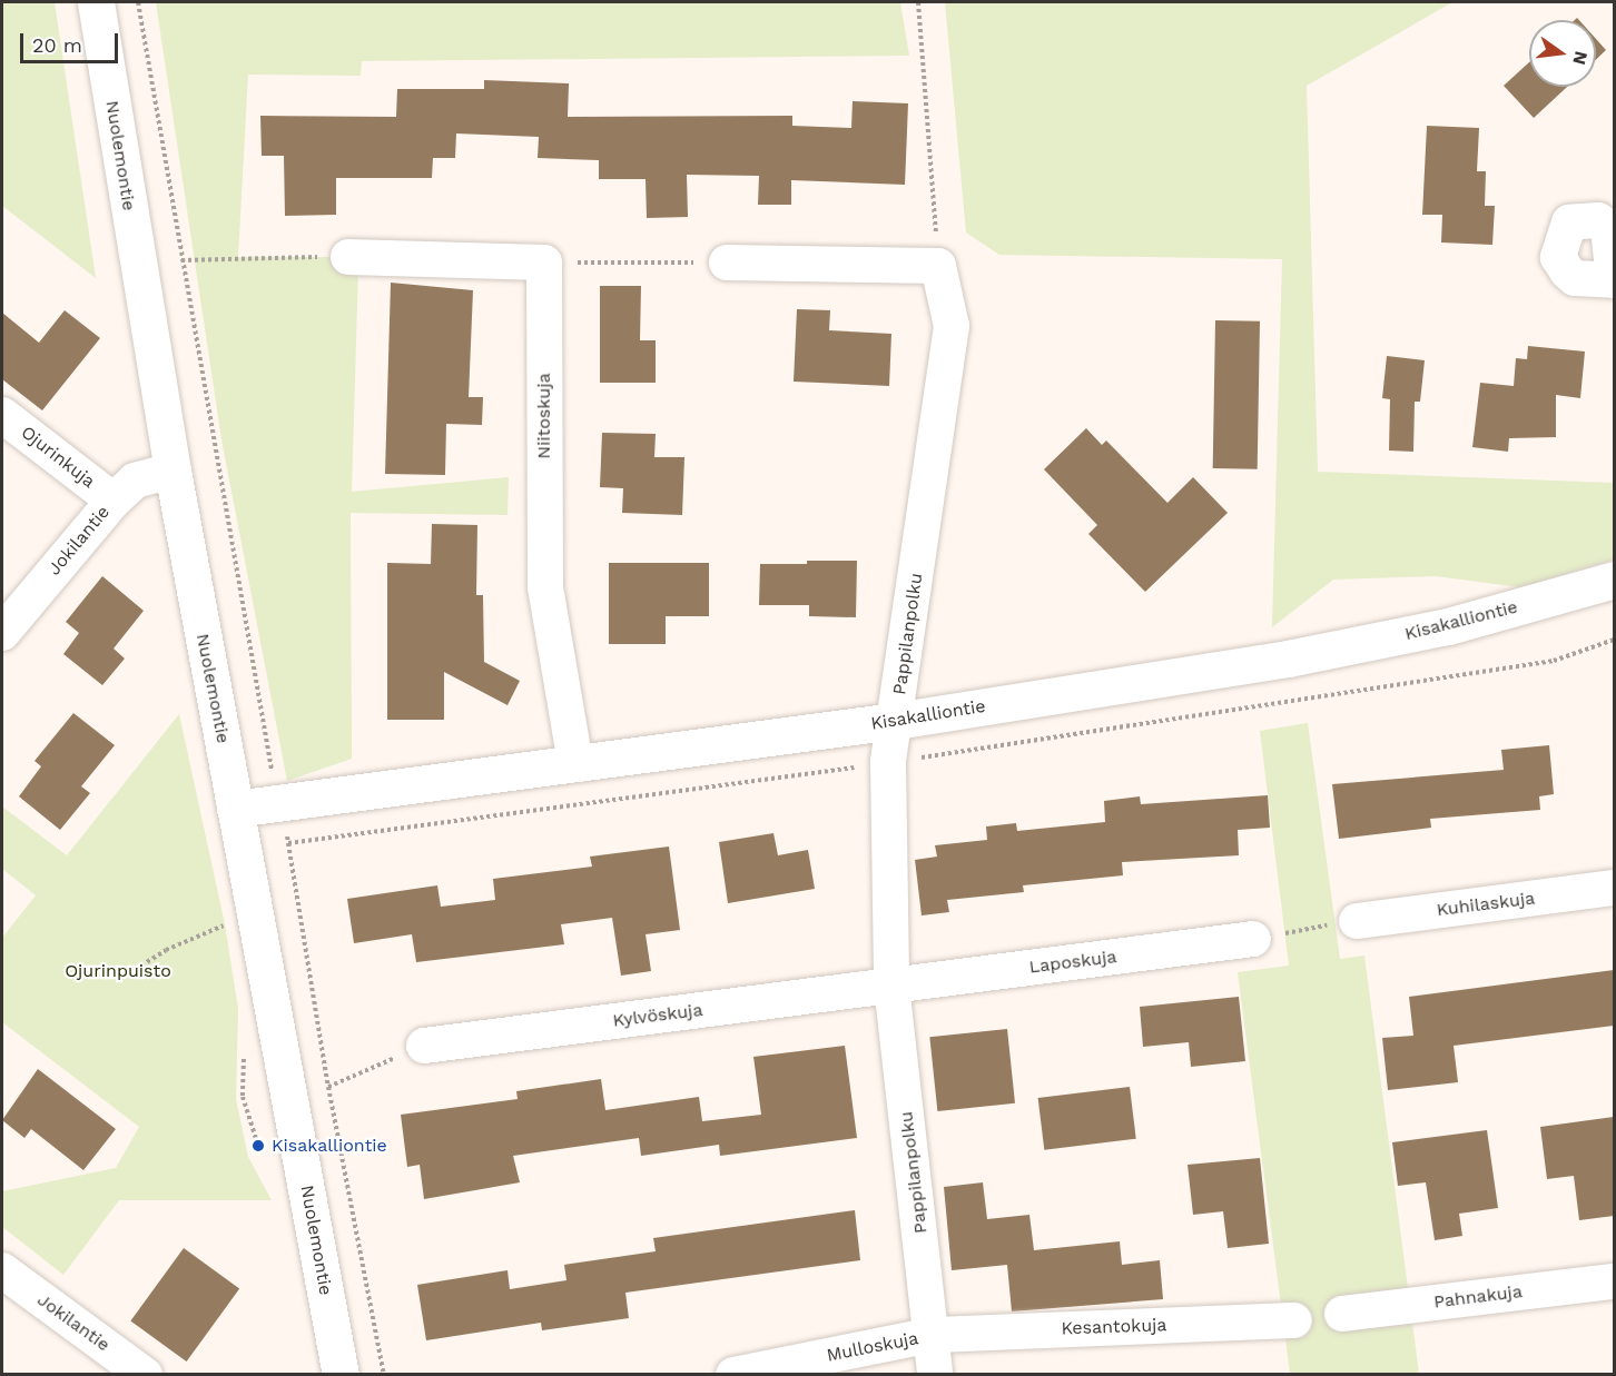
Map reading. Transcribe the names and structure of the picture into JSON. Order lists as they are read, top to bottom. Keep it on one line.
{"streets":{"street":["Nuolemontie","Niitoskuja","Ojurinkuja","Jokilantie","Kisakalliontie","Pappilanpolku","Kuhilaskuja","Laposkuja","Kylvöskuja","Pahnakuja","Kesantokuja","Mulloskuja"]},"crossings":[["Nuolemontie","Jokilantie"],["Nuolemontie","Kisakalliontie"],["Niitoskuja","Kisakalliontie"],["Ojurinkuja","Jokilantie"],["Kisakalliontie","Pappilanpolku"],["Pappilanpolku","Laposkuja"],["Pappilanpolku","Kylvöskuja"],["Pappilanpolku","Kesantokuja"],["Pappilanpolku","Mulloskuja"],["Laposkuja","Kylvöskuja"],["Kesantokuja","Mulloskuja"]],"parks":["Ojurinpuisto"],"places":["Kisakalliontie"],"scale_bar":"20 m","north":"right"}
